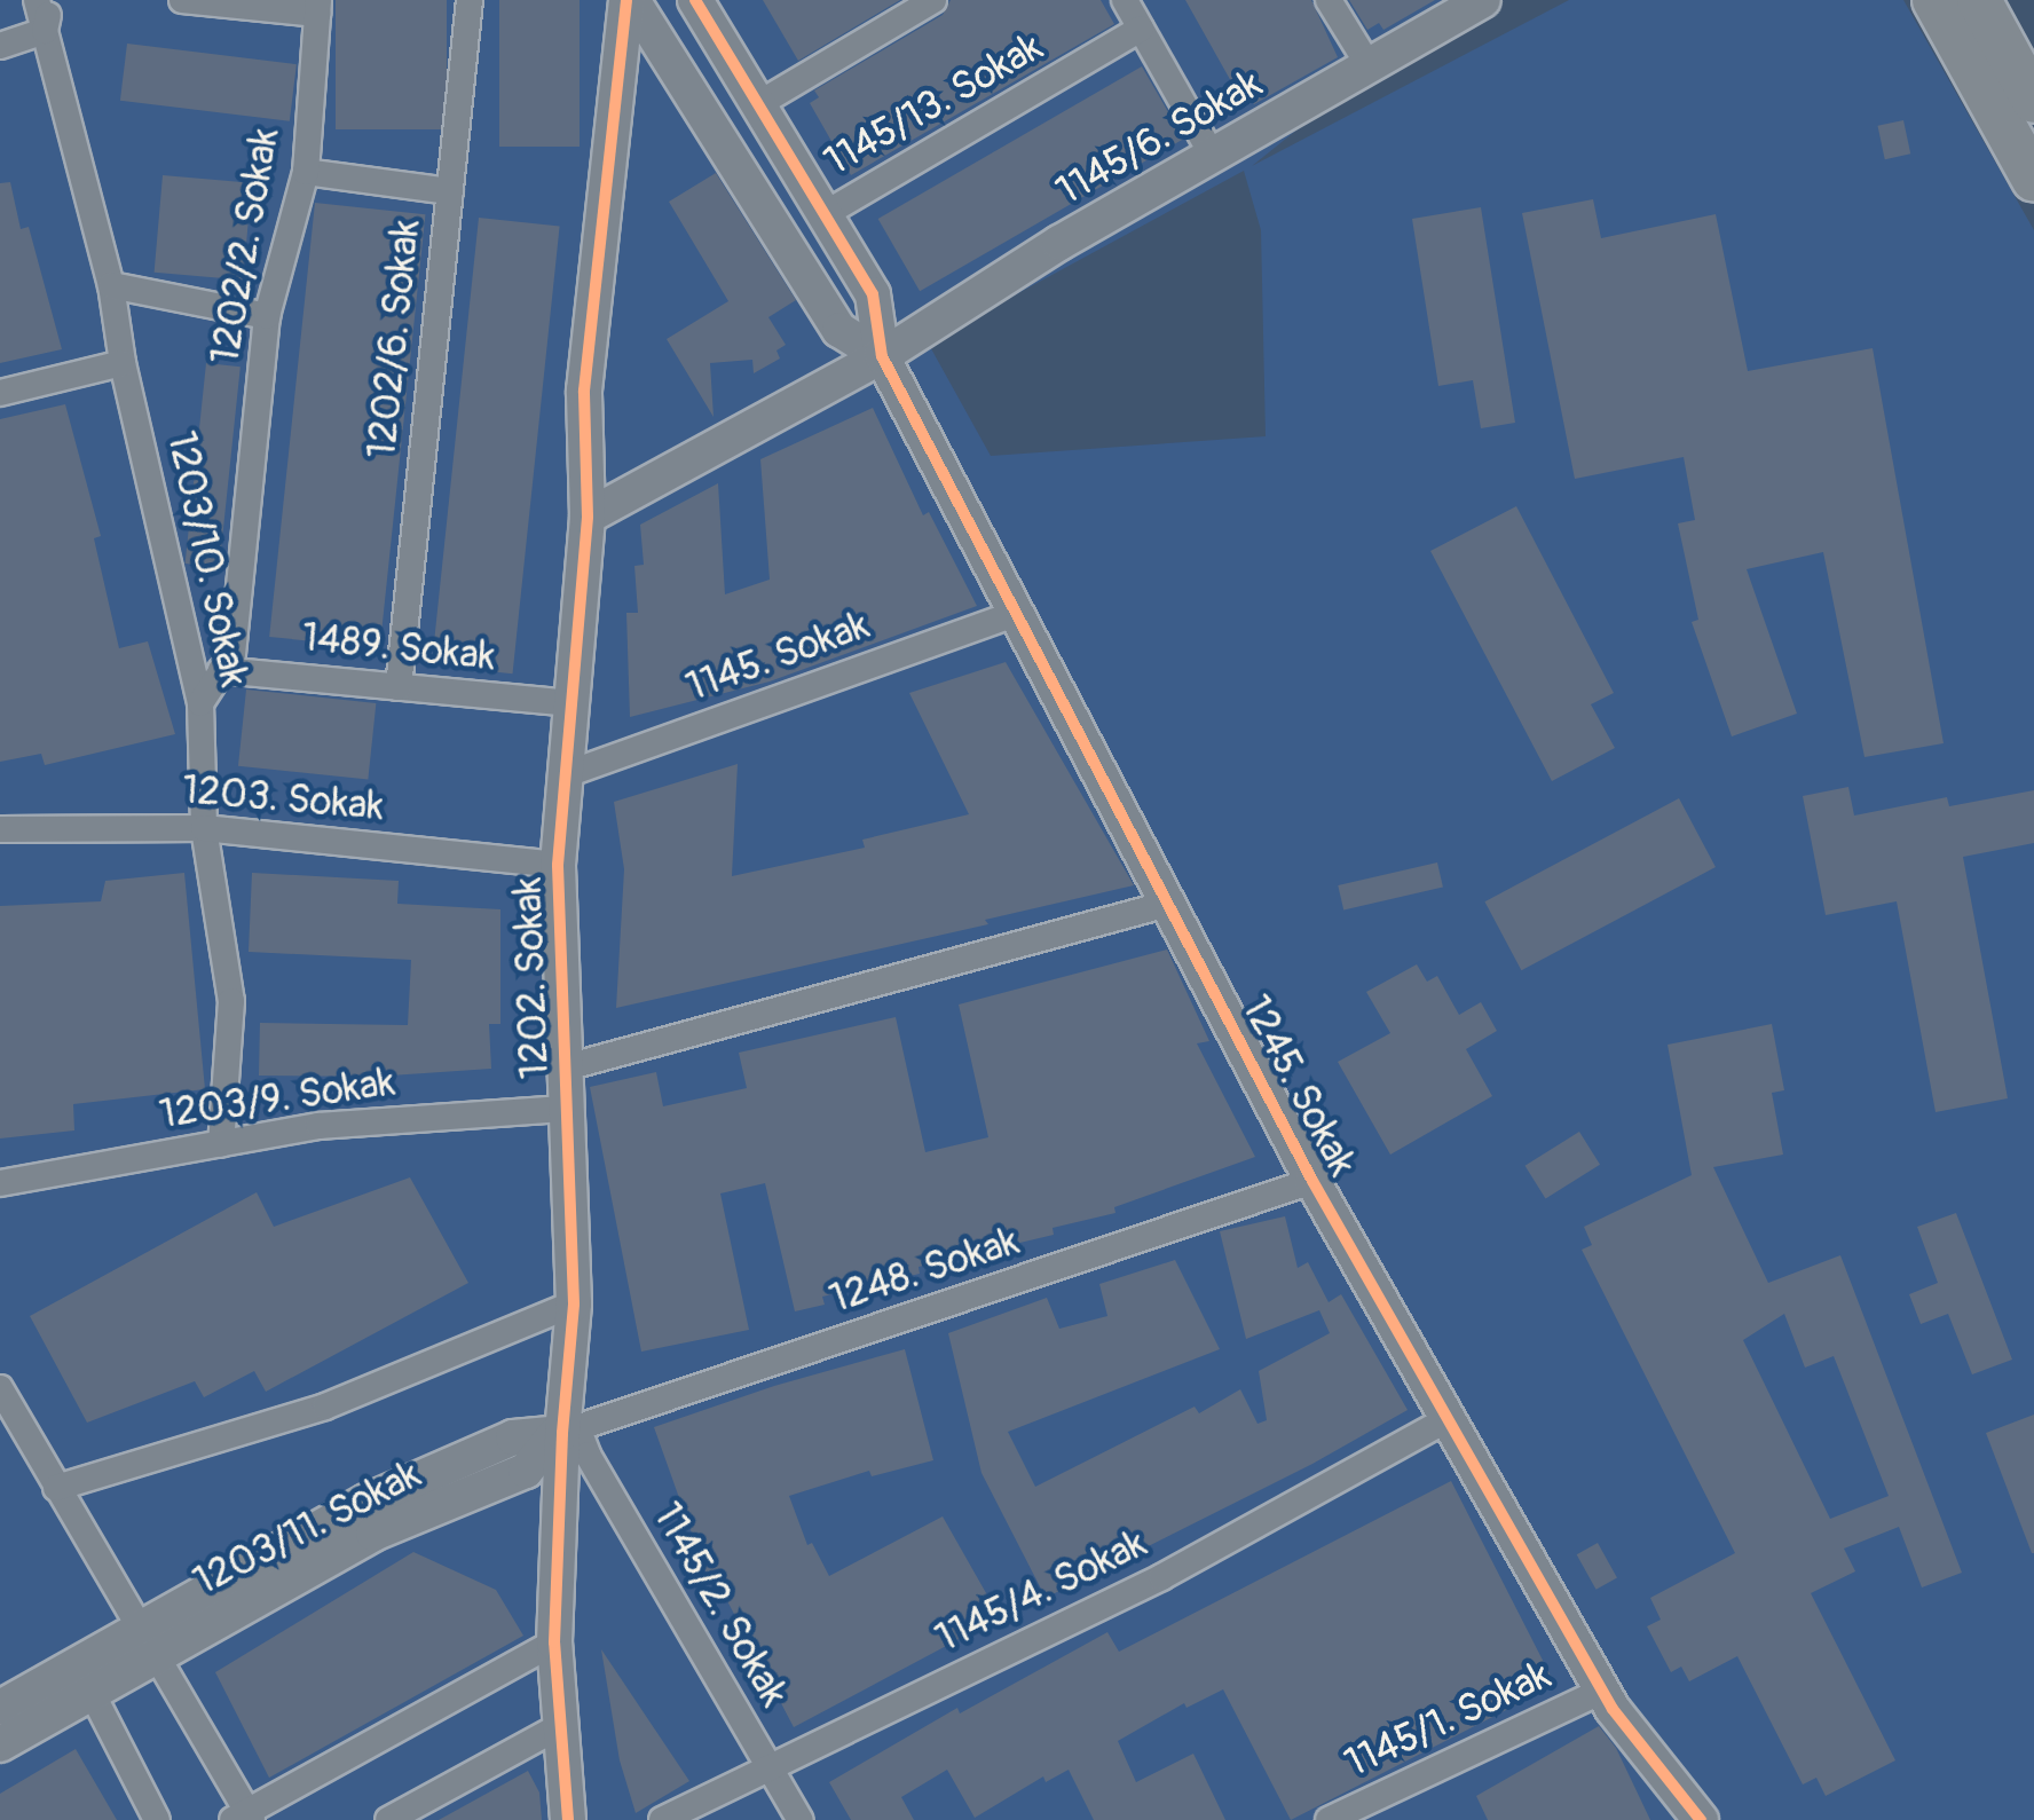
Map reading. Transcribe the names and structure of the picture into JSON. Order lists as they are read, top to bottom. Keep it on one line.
{"streets":{"street":["1145/13. Sokak","1145/6. Sokak","1202/2. Sokak","1202/6. Sokak","1203/10. Sokak","1489. Sokak","1145. Sokak","1203. Sokak","1202. Sokak","1245. Sokak","1203/9. Sokak","1248. Sokak","1203/11. Sokak","1145/4. Sokak","1145/2. Sokak","1145/1. Sokak"]},"crossings":[["1145/6. Sokak","1202. Sokak"],["1145/6. Sokak","1245. Sokak"],["1202/2. Sokak","1203/10. Sokak"],["1202/2. Sokak","1489. Sokak"],["1202/6. Sokak","1489. Sokak"],["1203/10. Sokak","1203. Sokak"],["1203/10. Sokak","1203/9. Sokak"],["1489. Sokak","1202. Sokak"],["1145. Sokak","1202. Sokak"],["1145. Sokak","1245. Sokak"],["1203. Sokak","1202. Sokak"],["1202. Sokak","1203/9. Sokak"],["1202. Sokak","1248. Sokak"],["1202. Sokak","1203/11. Sokak"],["1202. Sokak","1145/2. Sokak"],["1245. Sokak","1248. Sokak"],["1245. Sokak","1145/4. Sokak"],["1245. Sokak","1145/1. Sokak"],["1248. Sokak","1203/11. Sokak"],["1248. Sokak","1145/2. Sokak"],["1203/11. Sokak","1145/2. Sokak"],["1145/4. Sokak","1145/2. Sokak"]]}
